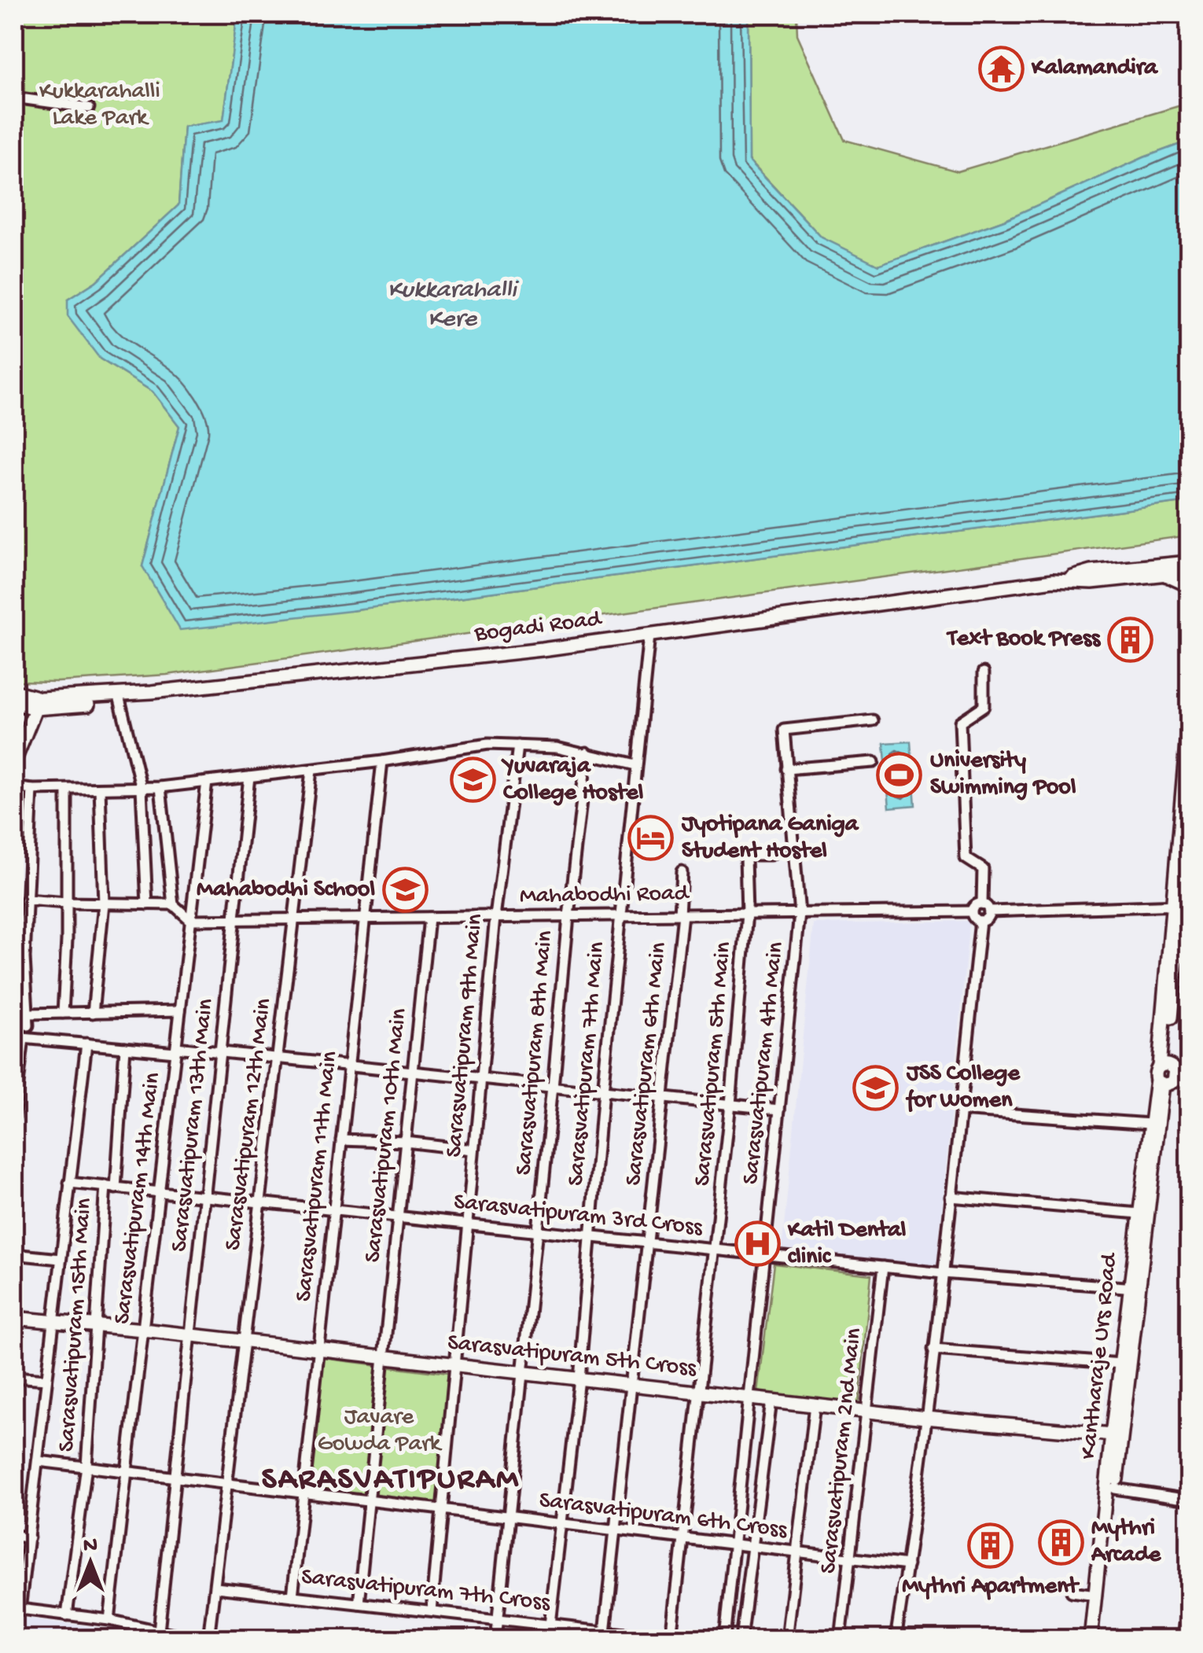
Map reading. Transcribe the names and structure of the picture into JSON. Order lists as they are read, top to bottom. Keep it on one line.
{"streets":{"street":["Bogadi Road","Mahabodhi Road","Sarasvatipuram 9th Main","Sarasvatipuram 8th Main","Sarasvatipuram 4th Main","Sarasvatipuram 7th Main","Sarasvatipuram 6th Main","Sarasvatipuram 5th Main","Sarasvatipuram 12th Main","Sarasvatipuram 13th Main","Sarasvatipuram 10th Main","Sarasvatipuram 11th Main","Sarasvatipuram 14th Main","Sarasvatipuram 3rd Cross","Sarasvatipuram 15th Main","Sarasvatipuram 5th Cross","Kantharaje Urs Road","Sarasvatipuram 2nd Main","Sarasvatipuram 6th Cross","Sarasvatipuram 7th Cross"]},"crossings":[["Bogadi Road","Sarasvatipuram 7th Main"],["Mahabodhi Road","Sarasvatipuram 9th Main"],["Mahabodhi Road","Sarasvatipuram 8th Main"],["Mahabodhi Road","Sarasvatipuram 4th Main"],["Mahabodhi Road","Sarasvatipuram 7th Main"],["Mahabodhi Road","Sarasvatipuram 6th Main"],["Mahabodhi Road","Sarasvatipuram 5th Main"],["Mahabodhi Road","Sarasvatipuram 12th Main"],["Mahabodhi Road","Sarasvatipuram 13th Main"],["Mahabodhi Road","Sarasvatipuram 10th Main"],["Mahabodhi Road","Sarasvatipuram 11th Main"],["Mahabodhi Road","Sarasvatipuram 14th Main"],["Sarasvatipuram 9th Main","Sarasvatipuram 3rd Cross"],["Sarasvatipuram 9th Main","Sarasvatipuram 5th Cross"],["Sarasvatipuram 9th Main","Sarasvatipuram 6th Cross"],["Sarasvatipuram 9th Main","Sarasvatipuram 7th Cross"],["Sarasvatipuram 8th Main","Sarasvatipuram 3rd Cross"],["Sarasvatipuram 8th Main","Sarasvatipuram 5th Cross"],["Sarasvatipuram 8th Main","Sarasvatipuram 6th Cross"],["Sarasvatipuram 8th Main","Sarasvatipuram 7th Cross"],["Sarasvatipuram 4th Main","Sarasvatipuram 3rd Cross"],["Sarasvatipuram 4th Main","Sarasvatipuram 5th Cross"],["Sarasvatipuram 4th Main","Sarasvatipuram 6th Cross"],["Sarasvatipuram 7th Main","Sarasvatipuram 3rd Cross"],["Sarasvatipuram 7th Main","Sarasvatipuram 5th Cross"],["Sarasvatipuram 7th Main","Sarasvatipuram 6th Cross"],["Sarasvatipuram 7th Main","Sarasvatipuram 7th Cross"],["Sarasvatipuram 6th Main","Sarasvatipuram 3rd Cross"],["Sarasvatipuram 6th Main","Sarasvatipuram 5th Cross"],["Sarasvatipuram 6th Main","Sarasvatipuram 6th Cross"],["Sarasvatipuram 6th Main","Sarasvatipuram 7th Cross"],["Sarasvatipuram 5th Main","Sarasvatipuram 3rd Cross"],["Sarasvatipuram 5th Main","Sarasvatipuram 5th Cross"],["Sarasvatipuram 5th Main","Sarasvatipuram 6th Cross"],["Sarasvatipuram 5th Main","Sarasvatipuram 7th Cross"],["Sarasvatipuram 12th Main","Sarasvatipuram 3rd Cross"],["Sarasvatipuram 12th Main","Sarasvatipuram 5th Cross"],["Sarasvatipuram 12th Main","Sarasvatipuram 6th Cross"],["Sarasvatipuram 12th Main","Sarasvatipuram 7th Cross"],["Sarasvatipuram 13th Main","Sarasvatipuram 3rd Cross"],["Sarasvatipuram 13th Main","Sarasvatipuram 5th Cross"],["Sarasvatipuram 13th Main","Sarasvatipuram 6th Cross"],["Sarasvatipuram 10th Main","Sarasvatipuram 3rd Cross"],["Sarasvatipuram 10th Main","Sarasvatipuram 5th Cross"],["Sarasvatipuram 10th Main","Sarasvatipuram 6th Cross"],["Sarasvatipuram 10th Main","Sarasvatipuram 7th Cross"],["Sarasvatipuram 11th Main","Sarasvatipuram 3rd Cross"],["Sarasvatipuram 11th Main","Sarasvatipuram 5th Cross"],["Sarasvatipuram 11th Main","Sarasvatipuram 6th Cross"],["Sarasvatipuram 11th Main","Sarasvatipuram 7th Cross"],["Sarasvatipuram 14th Main","Sarasvatipuram 3rd Cross"],["Sarasvatipuram 14th Main","Sarasvatipuram 5th Cross"],["Sarasvatipuram 14th Main","Sarasvatipuram 6th Cross"],["Sarasvatipuram 3rd Cross","Sarasvatipuram 15th Main"],["Sarasvatipuram 3rd Cross","Kantharaje Urs Road"],["Sarasvatipuram 3rd Cross","Sarasvatipuram 2nd Main"],["Sarasvatipuram 15th Main","Sarasvatipuram 5th Cross"],["Sarasvatipuram 15th Main","Sarasvatipuram 6th Cross"],["Sarasvatipuram 5th Cross","Kantharaje Urs Road"],["Sarasvatipuram 5th Cross","Sarasvatipuram 2nd Main"],["Sarasvatipuram 2nd Main","Sarasvatipuram 6th Cross"]],"districts":["SARASVATIPURAM"],"water":["Kukkarahalli Kere"],"parks":["Kukkarahalli Lake Park","Javare Gowda Park"],"places":{"temple":["Kalamandira"],"building":["Text Book Press","Mythri Arcade","Mythri Apartment"],"sports":["University Swimming Pool"],"school or university":["Yuvaraja College Hostel","Mahabodhi School","JSS College for Women"],"hotel":["Jyotipana Ganiga Student Hostel"],"hospital":["Katil Dental clinic"]},"north":"top"}
